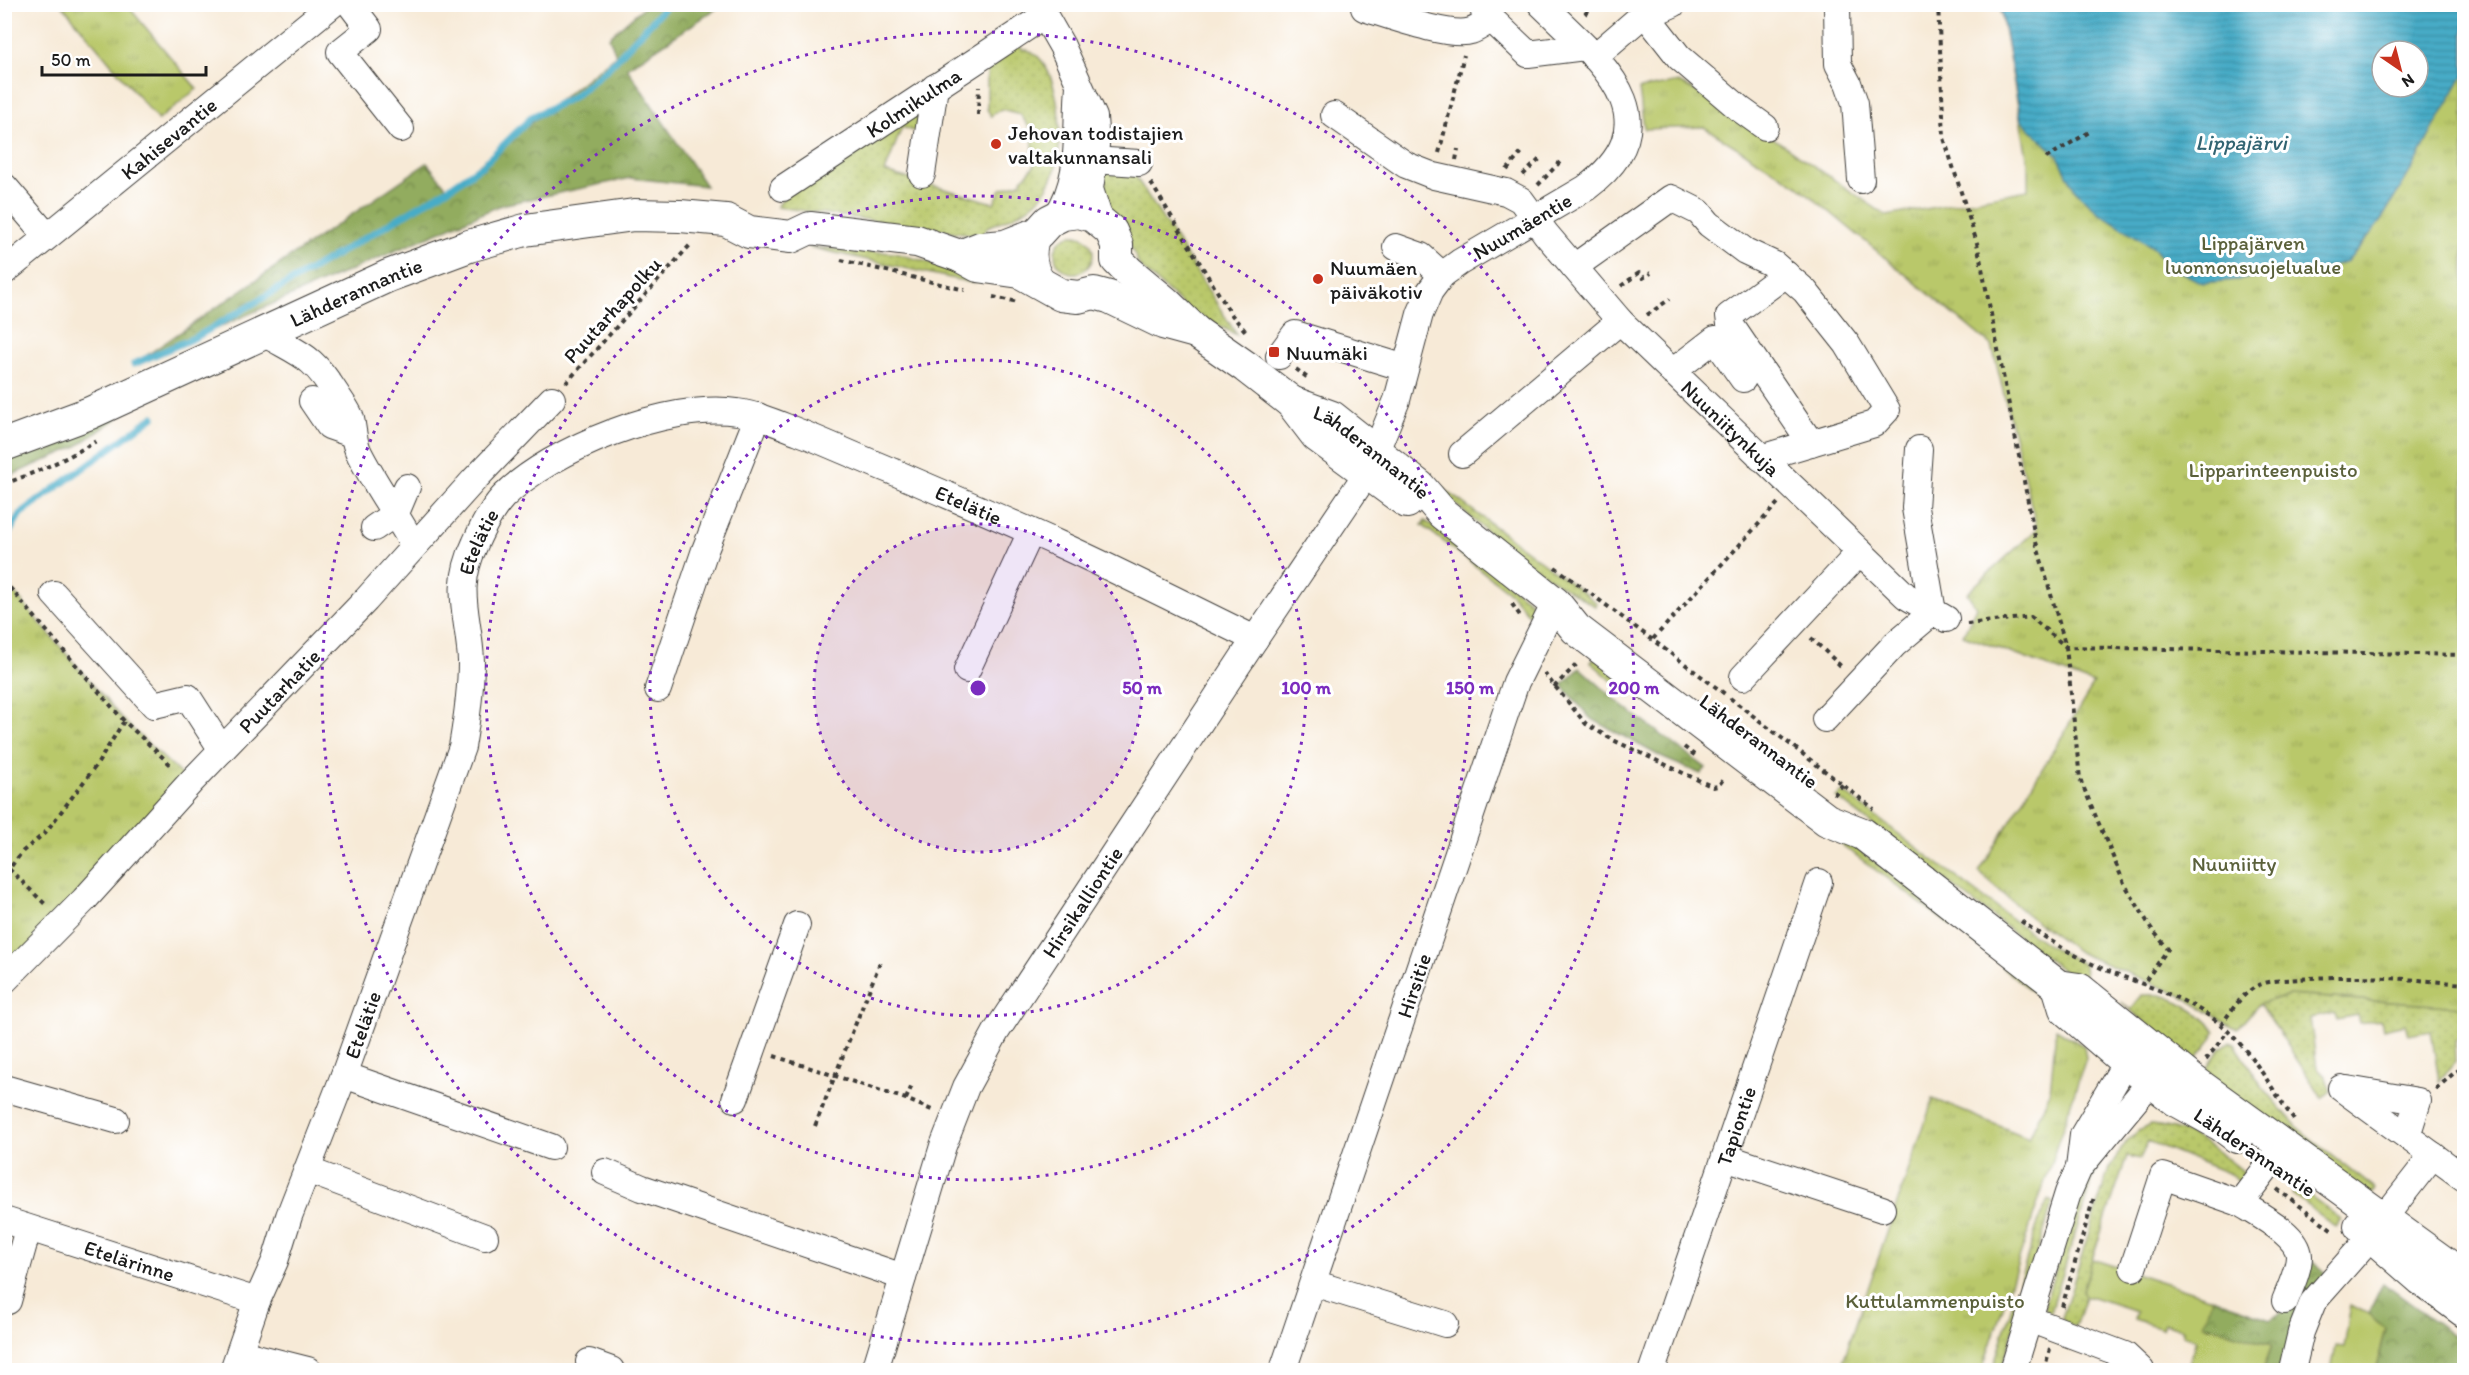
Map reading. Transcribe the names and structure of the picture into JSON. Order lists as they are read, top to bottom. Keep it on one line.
{"streets":{"main road":["Lähderannantie"],"street":["Kolmikulma","Kahisevantie","Nuumäentie","Nuuniitynkuja","Etelätie","Puutarhatie","Hirsikalliontie","Hirsitie","Tapiontie","Etelärinne"],"path":["Puutarhapolku"]},"crossings":[["Nuumäentie","Lähderannantie"],["Nuumäentie","Nuuniitynkuja"],["Nuumäentie","Hirsikalliontie"],["Lähderannantie","Hirsikalliontie"],["Lähderannantie","Hirsitie"],["Puutarhapolku","Puutarhatie"],["Etelätie","Hirsikalliontie"],["Etelätie","Etelärinne"]],"water":["Lippajärvi"],"parks":["Lippajärven luonnonsuojelualue","Lipparinteenpuisto","Nuuniitty","Kuttulammenpuisto"],"places":{"other":["Jehovan todistajien valtakunnansali","Nuumäen päiväkotiv"],"transit":["Nuumäki"]},"scale_bar":"50 m","north":"bottom right","rings":["50 m","100 m","150 m","200 m"]}
